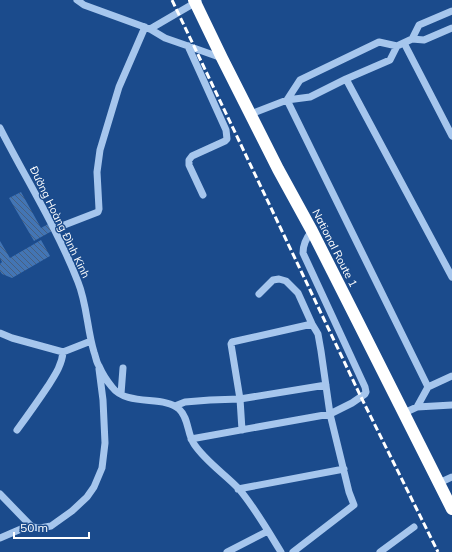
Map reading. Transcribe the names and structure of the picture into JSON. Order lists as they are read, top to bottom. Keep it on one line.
{"streets":{"highway":["National Route 1"],"street":["Đường Hoàng Đình Kinh"]},"scale_bar":"50 m"}
